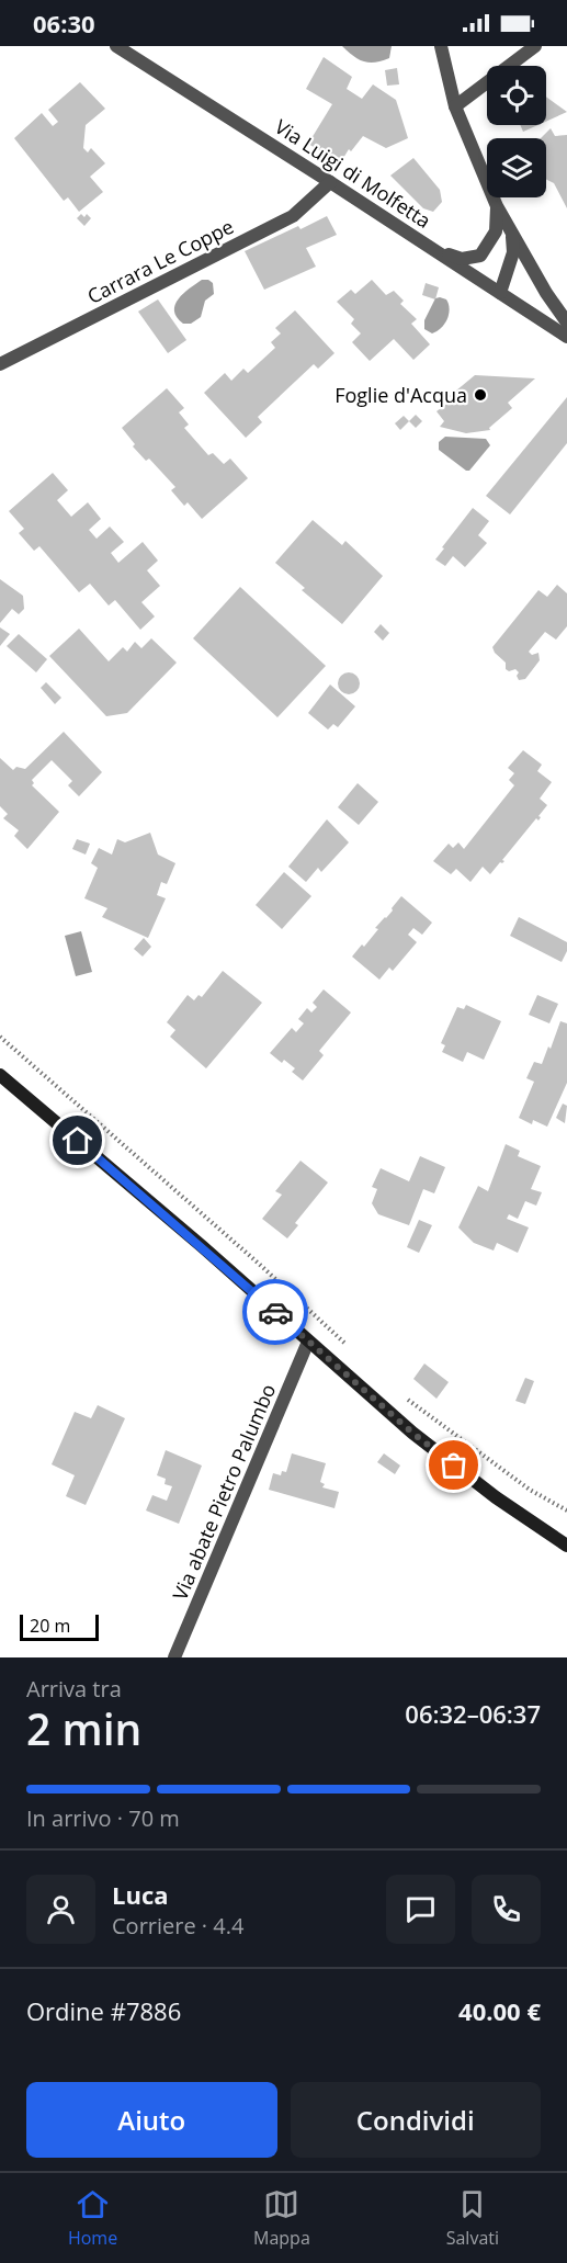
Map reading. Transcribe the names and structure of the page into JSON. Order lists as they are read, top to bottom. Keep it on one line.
{"streets":{"street":["Via Luigi di Molfetta","Carrara Le Coppe","Via abate Pietro Palumbo"]},"crossings":[["Via Luigi di Molfetta","Carrara Le Coppe"]],"places":["Foglie d'Acqua"],"scale_bar":"20 m","page":{"status":"06:30","scale":"20 m","heading":["2 min","Arriva tra","06:32–06:37"],"panel":["Luca","Corriere · 4.4","Ordine #7886","40.00 €"],"bar":"In arrivo · 70 m","buttons":["Aiuto","Condividi"],"tabs":["Home","Mappa","Salvati"]}}
